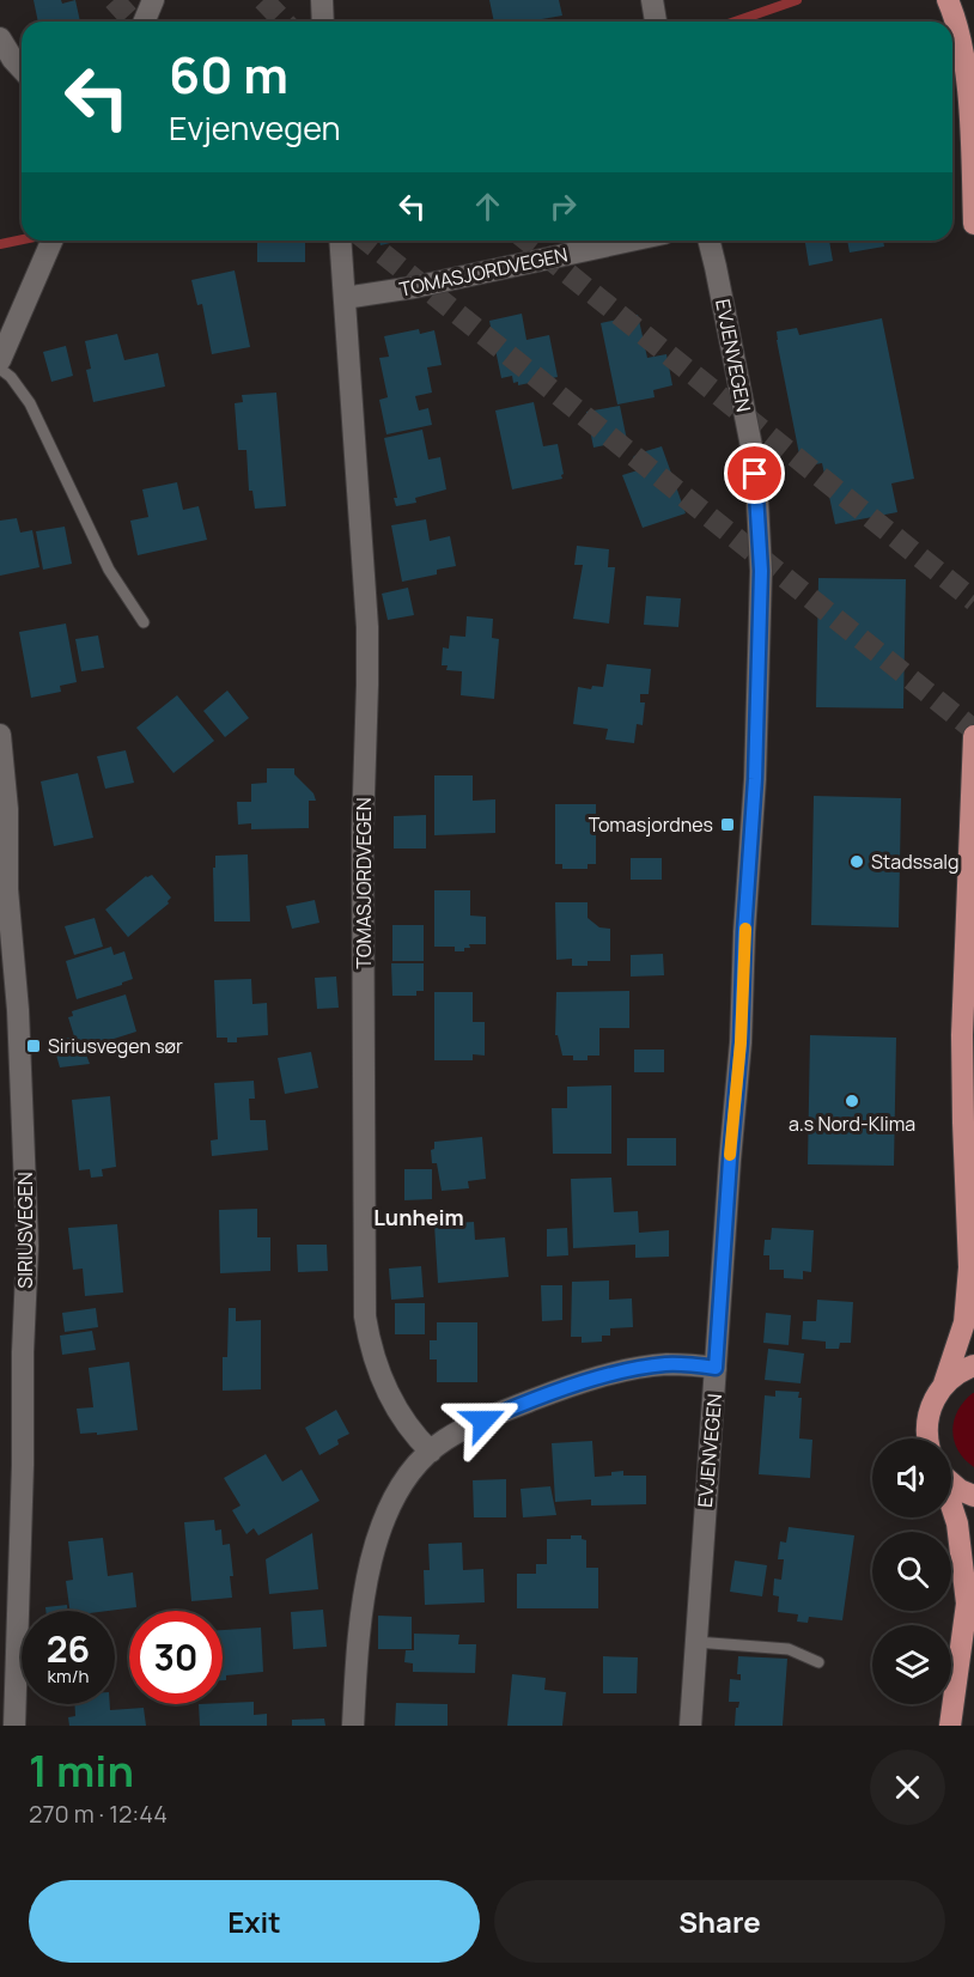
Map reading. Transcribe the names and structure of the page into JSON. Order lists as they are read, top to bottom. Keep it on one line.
{"streets":{"street":["TOMASJORDVEGEN","EVJENVEGEN","SIRIUSVEGEN"]},"districts":["Lunheim"],"places":{"transit":["Tomasjordnes","Siriusvegen sør"],"other":["Stadssalg","a.s Nord-Klima"]},"page":{"turn":["60 m","Evjenvegen"],"speed":"26 km/h","limit":"30","heading":["1 min","270 m · 12:44"],"buttons":["Exit","Share"]}}
